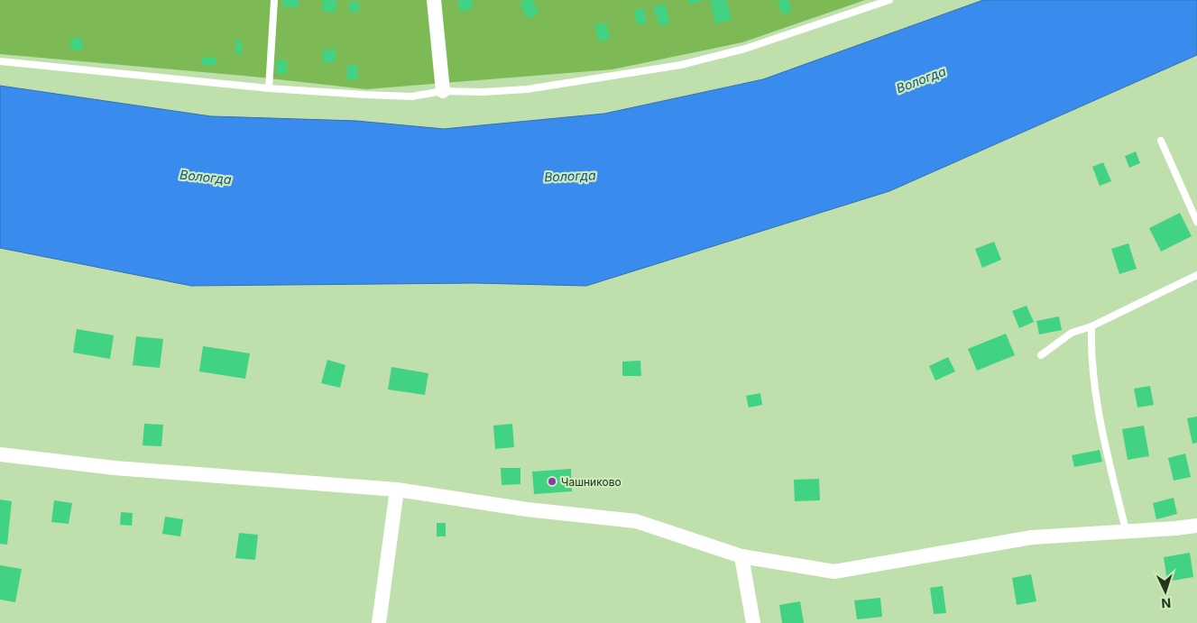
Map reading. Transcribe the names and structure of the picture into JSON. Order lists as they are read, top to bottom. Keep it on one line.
{"water":["Вологда"],"places":["Чашниково"],"north":"bottom"}
